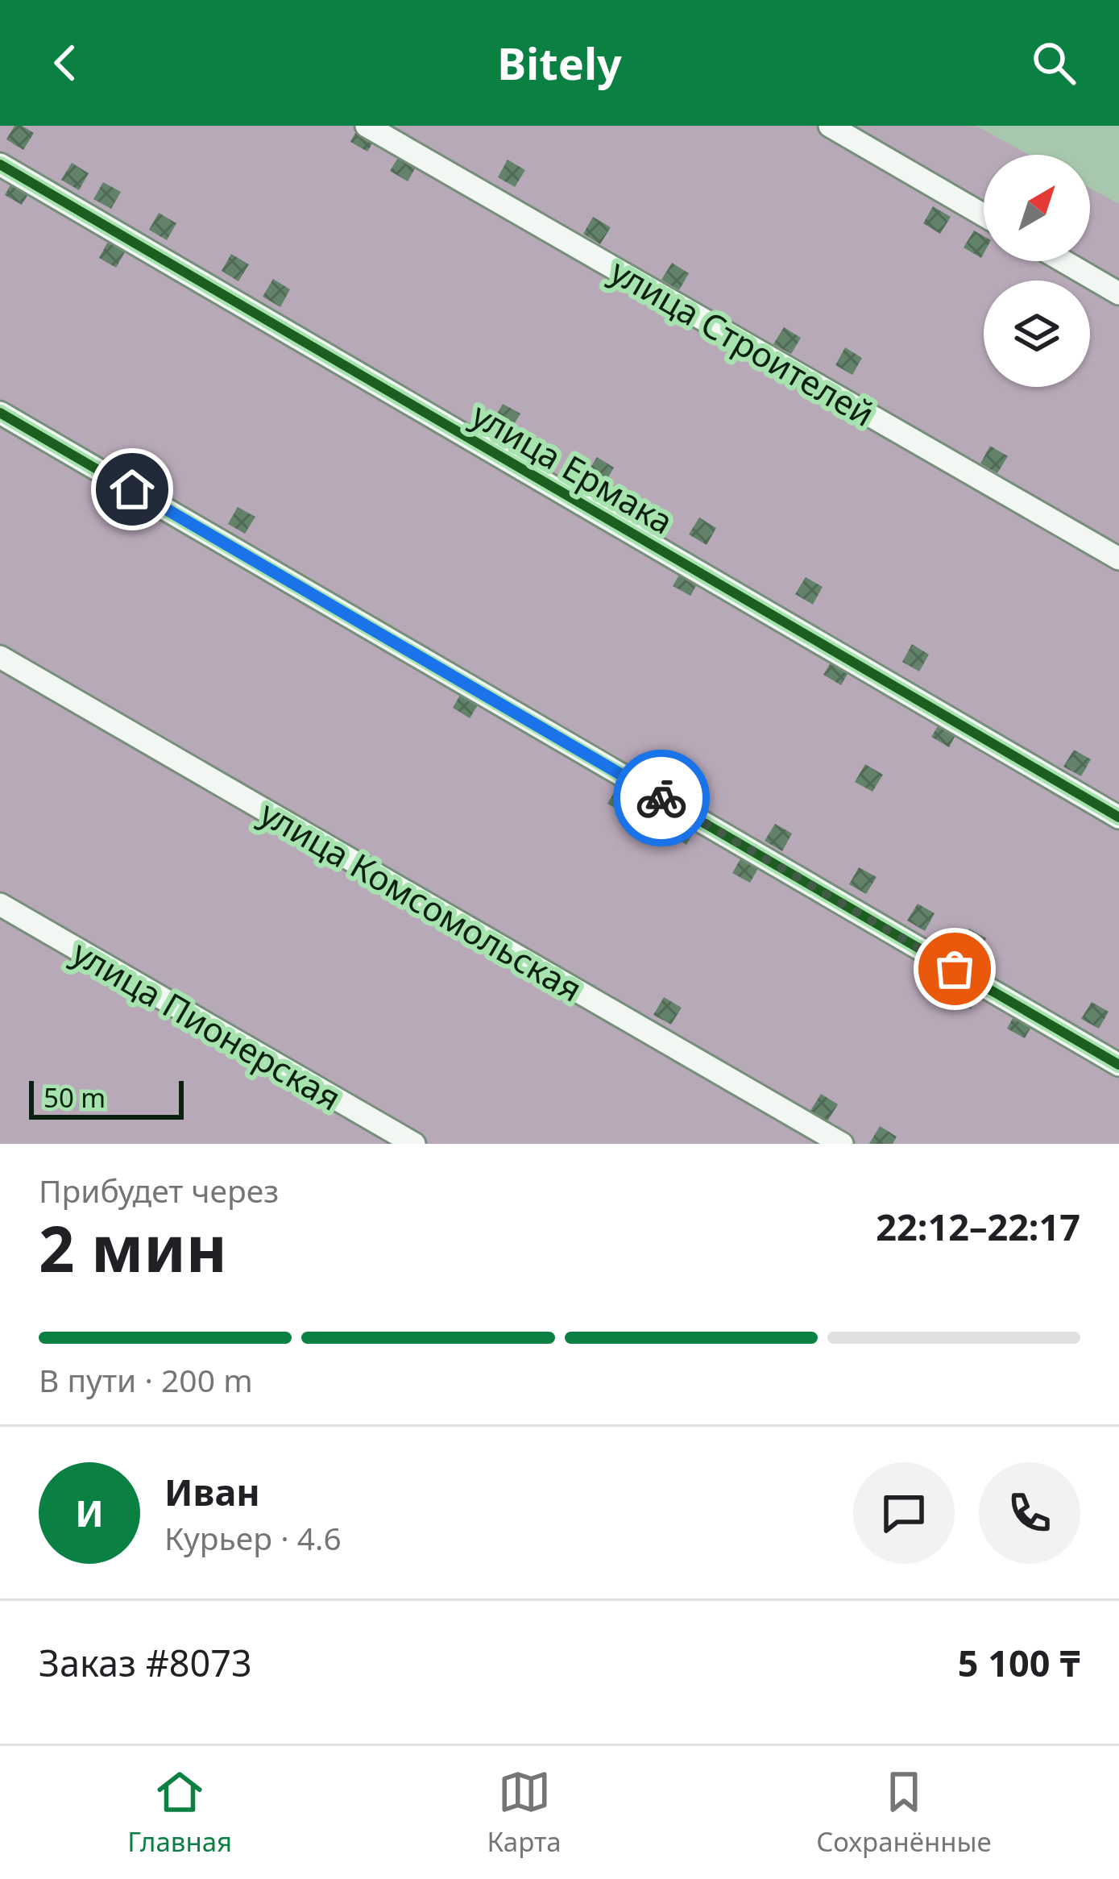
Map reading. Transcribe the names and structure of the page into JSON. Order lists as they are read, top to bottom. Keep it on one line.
{"streets":{"street":["улица Строителей","улица Ермака","улица Комсомольская","улица Пионерская"]},"scale_bar":"50 m","north":"top right","page":{"header":"Bitely","scale":"50 m","heading":["2 мин","Прибудет через","22:12–22:17"],"panel":["Иван","Курьер · 4.6","Заказ #8073","5 100 ₸"],"bar":"В пути · 200 m","round":"И","tabs":["Главная","Карта","Сохранённые"]}}
